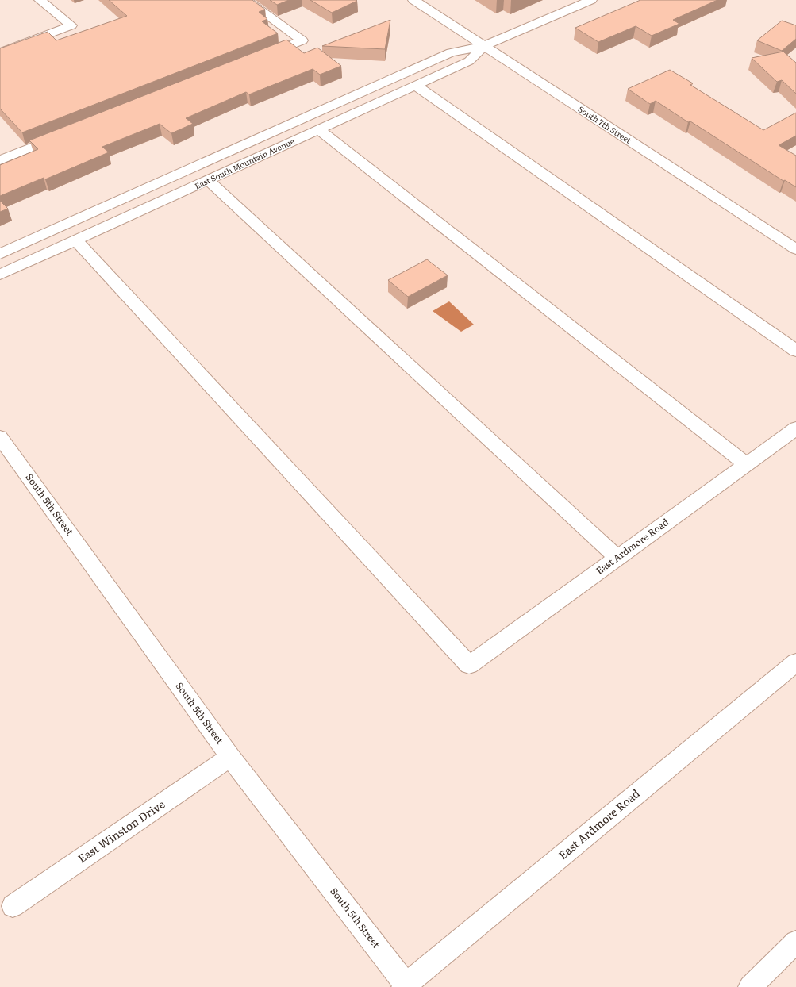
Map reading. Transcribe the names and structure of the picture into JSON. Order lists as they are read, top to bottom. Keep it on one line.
{"streets":{"street":["South 7th Street","East South Mountain Avenue","South 5th Street","East Ardmore Road","East Winston Drive"]},"crossings":[["South 7th Street","East South Mountain Avenue"],["East South Mountain Avenue","East Ardmore Road"],["South 5th Street","East Ardmore Road"],["South 5th Street","East Winston Drive"]]}
